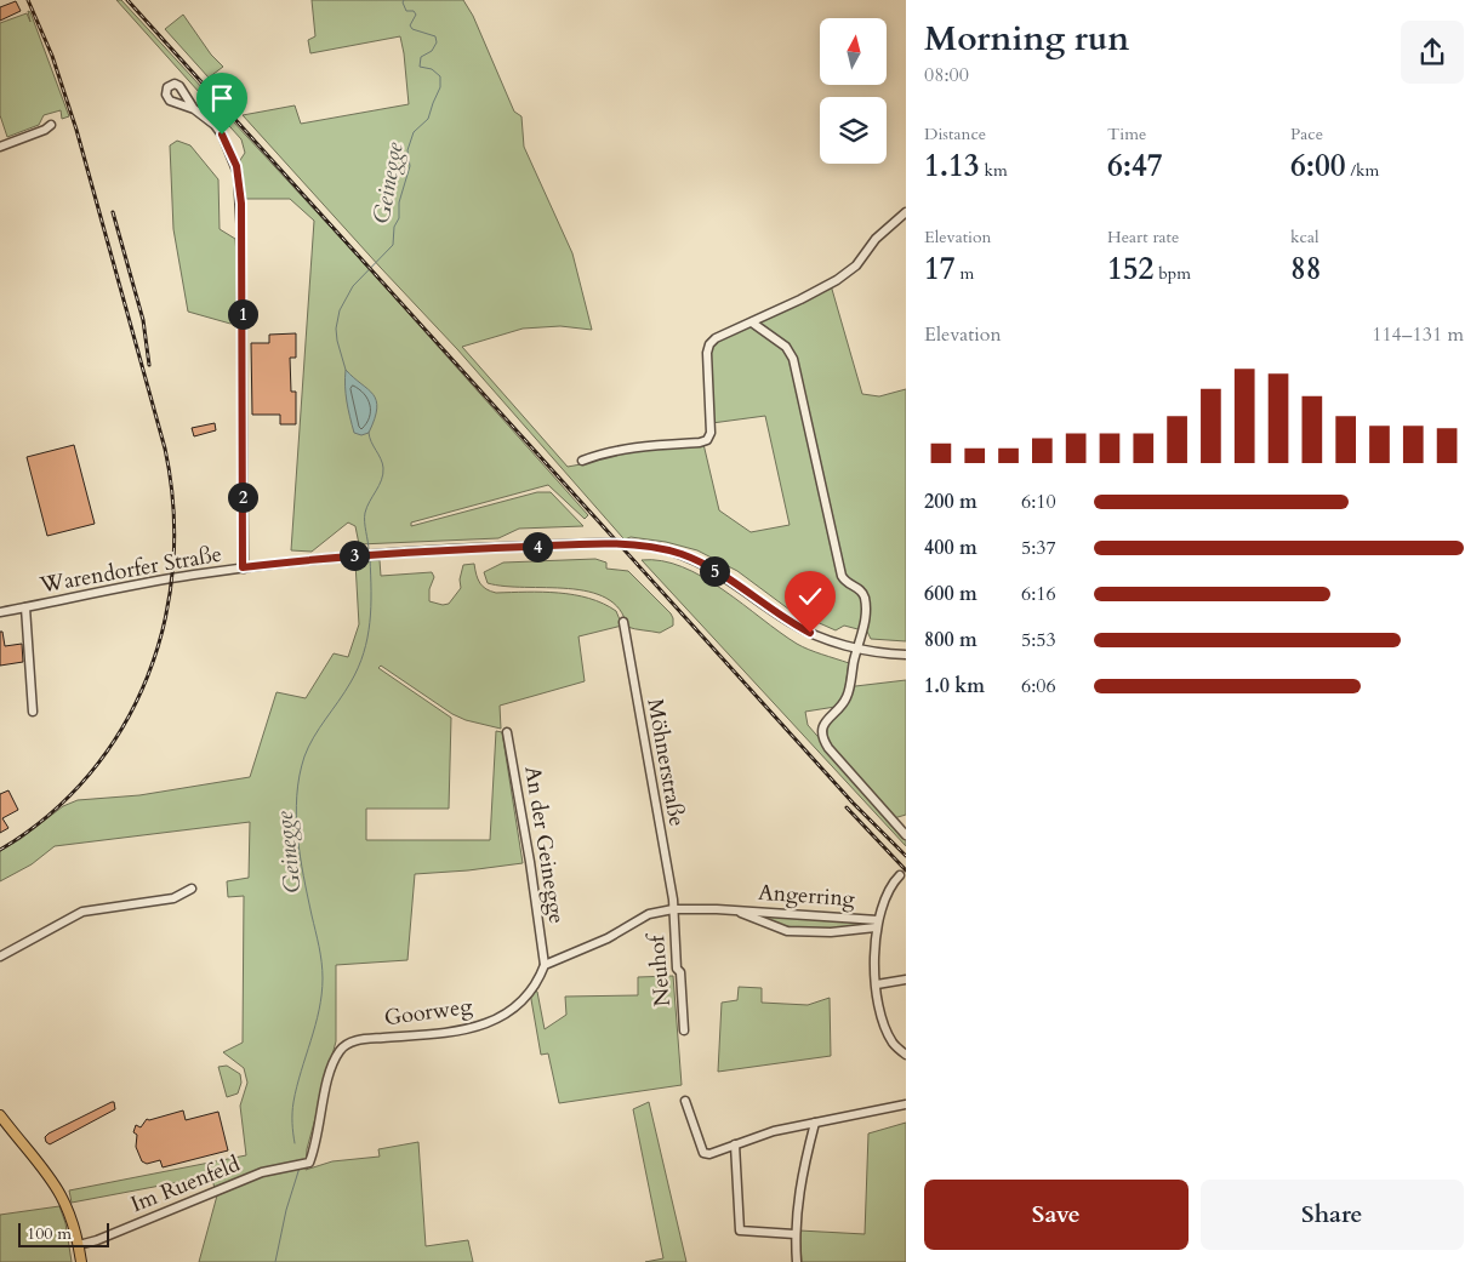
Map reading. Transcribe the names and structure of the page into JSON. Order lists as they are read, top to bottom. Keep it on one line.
{"streets":{"street":["Warendorfer Straße","Möhnerstraße","An der Geinegge","Angerring","Neuhof","Goorweg","Im Ruenfeld"]},"crossings":[["Möhnerstraße","Angerring"],["Möhnerstraße","Neuhof"],["An der Geinegge","Goorweg"],["Angerring","Neuhof"],["Goorweg","Im Ruenfeld"]],"water":["Geinegge"],"scale_bar":"100 m","north":"top","page":{"heading":["Morning run","08:00"],"stats":[["Distance","1.13 km"],["Time","6:47"],["Pace","6:00 /km"],["Elevation","17 m"],["Heart rate","152 bpm"],["kcal","88"]],"pins":["1","2","4","3","5"],"chart":["Elevation","114–131 m"],"list":[{"name":"200 m","note":"6:10"},{"name":"400 m","note":"5:37"},{"name":"600 m","note":"6:16"},{"name":"800 m","note":"5:53"},{"name":"1.0 km","note":"6:06"}],"buttons":["Save","Share"],"scale":"100 m"}}
